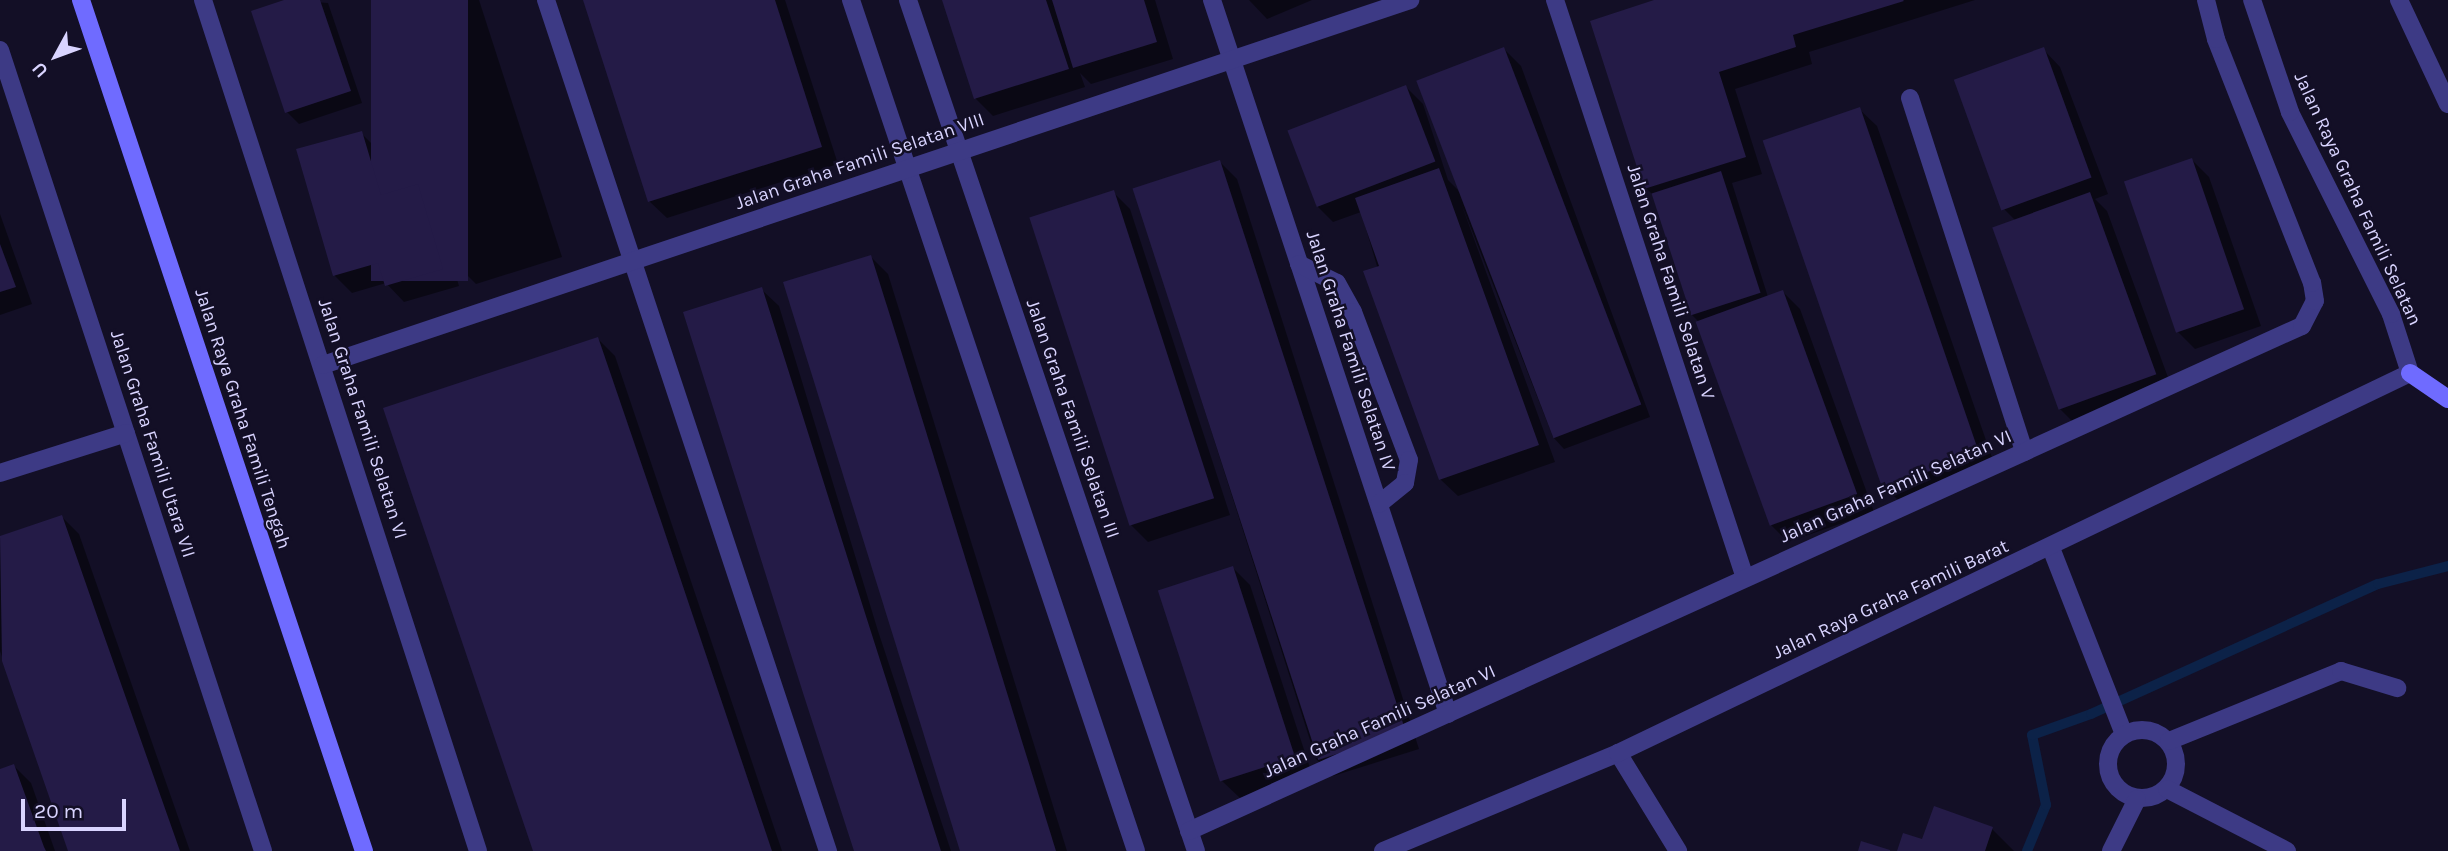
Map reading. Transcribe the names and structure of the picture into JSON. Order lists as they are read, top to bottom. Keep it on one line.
{"streets":{"street":["Jalan Graha Famili Selatan VIII","Jalan Raya Graha Famili Selatan","Jalan Graha Famili Selatan V","Jalan Graha Famili Selatan IV","Jalan Raya Graha Famili Tengah","Jalan Graha Famili Selatan VI","Jalan Graha Famili Selatan III","Jalan Graha Famili Utara VII","Jalan Raya Graha Famili Barat"]},"crossings":[["Jalan Graha Famili Selatan VIII","Jalan Graha Famili Selatan IV"],["Jalan Graha Famili Selatan VIII","Jalan Graha Famili Selatan VI"],["Jalan Graha Famili Selatan VIII","Jalan Graha Famili Selatan III"],["Jalan Raya Graha Famili Selatan","Jalan Raya Graha Famili Barat"],["Jalan Graha Famili Selatan V","Jalan Graha Famili Selatan VI"],["Jalan Graha Famili Selatan IV","Jalan Graha Famili Selatan VI"],["Jalan Graha Famili Selatan VI","Jalan Graha Famili Selatan III"]],"scale_bar":"20 m","north":"bottom left"}
